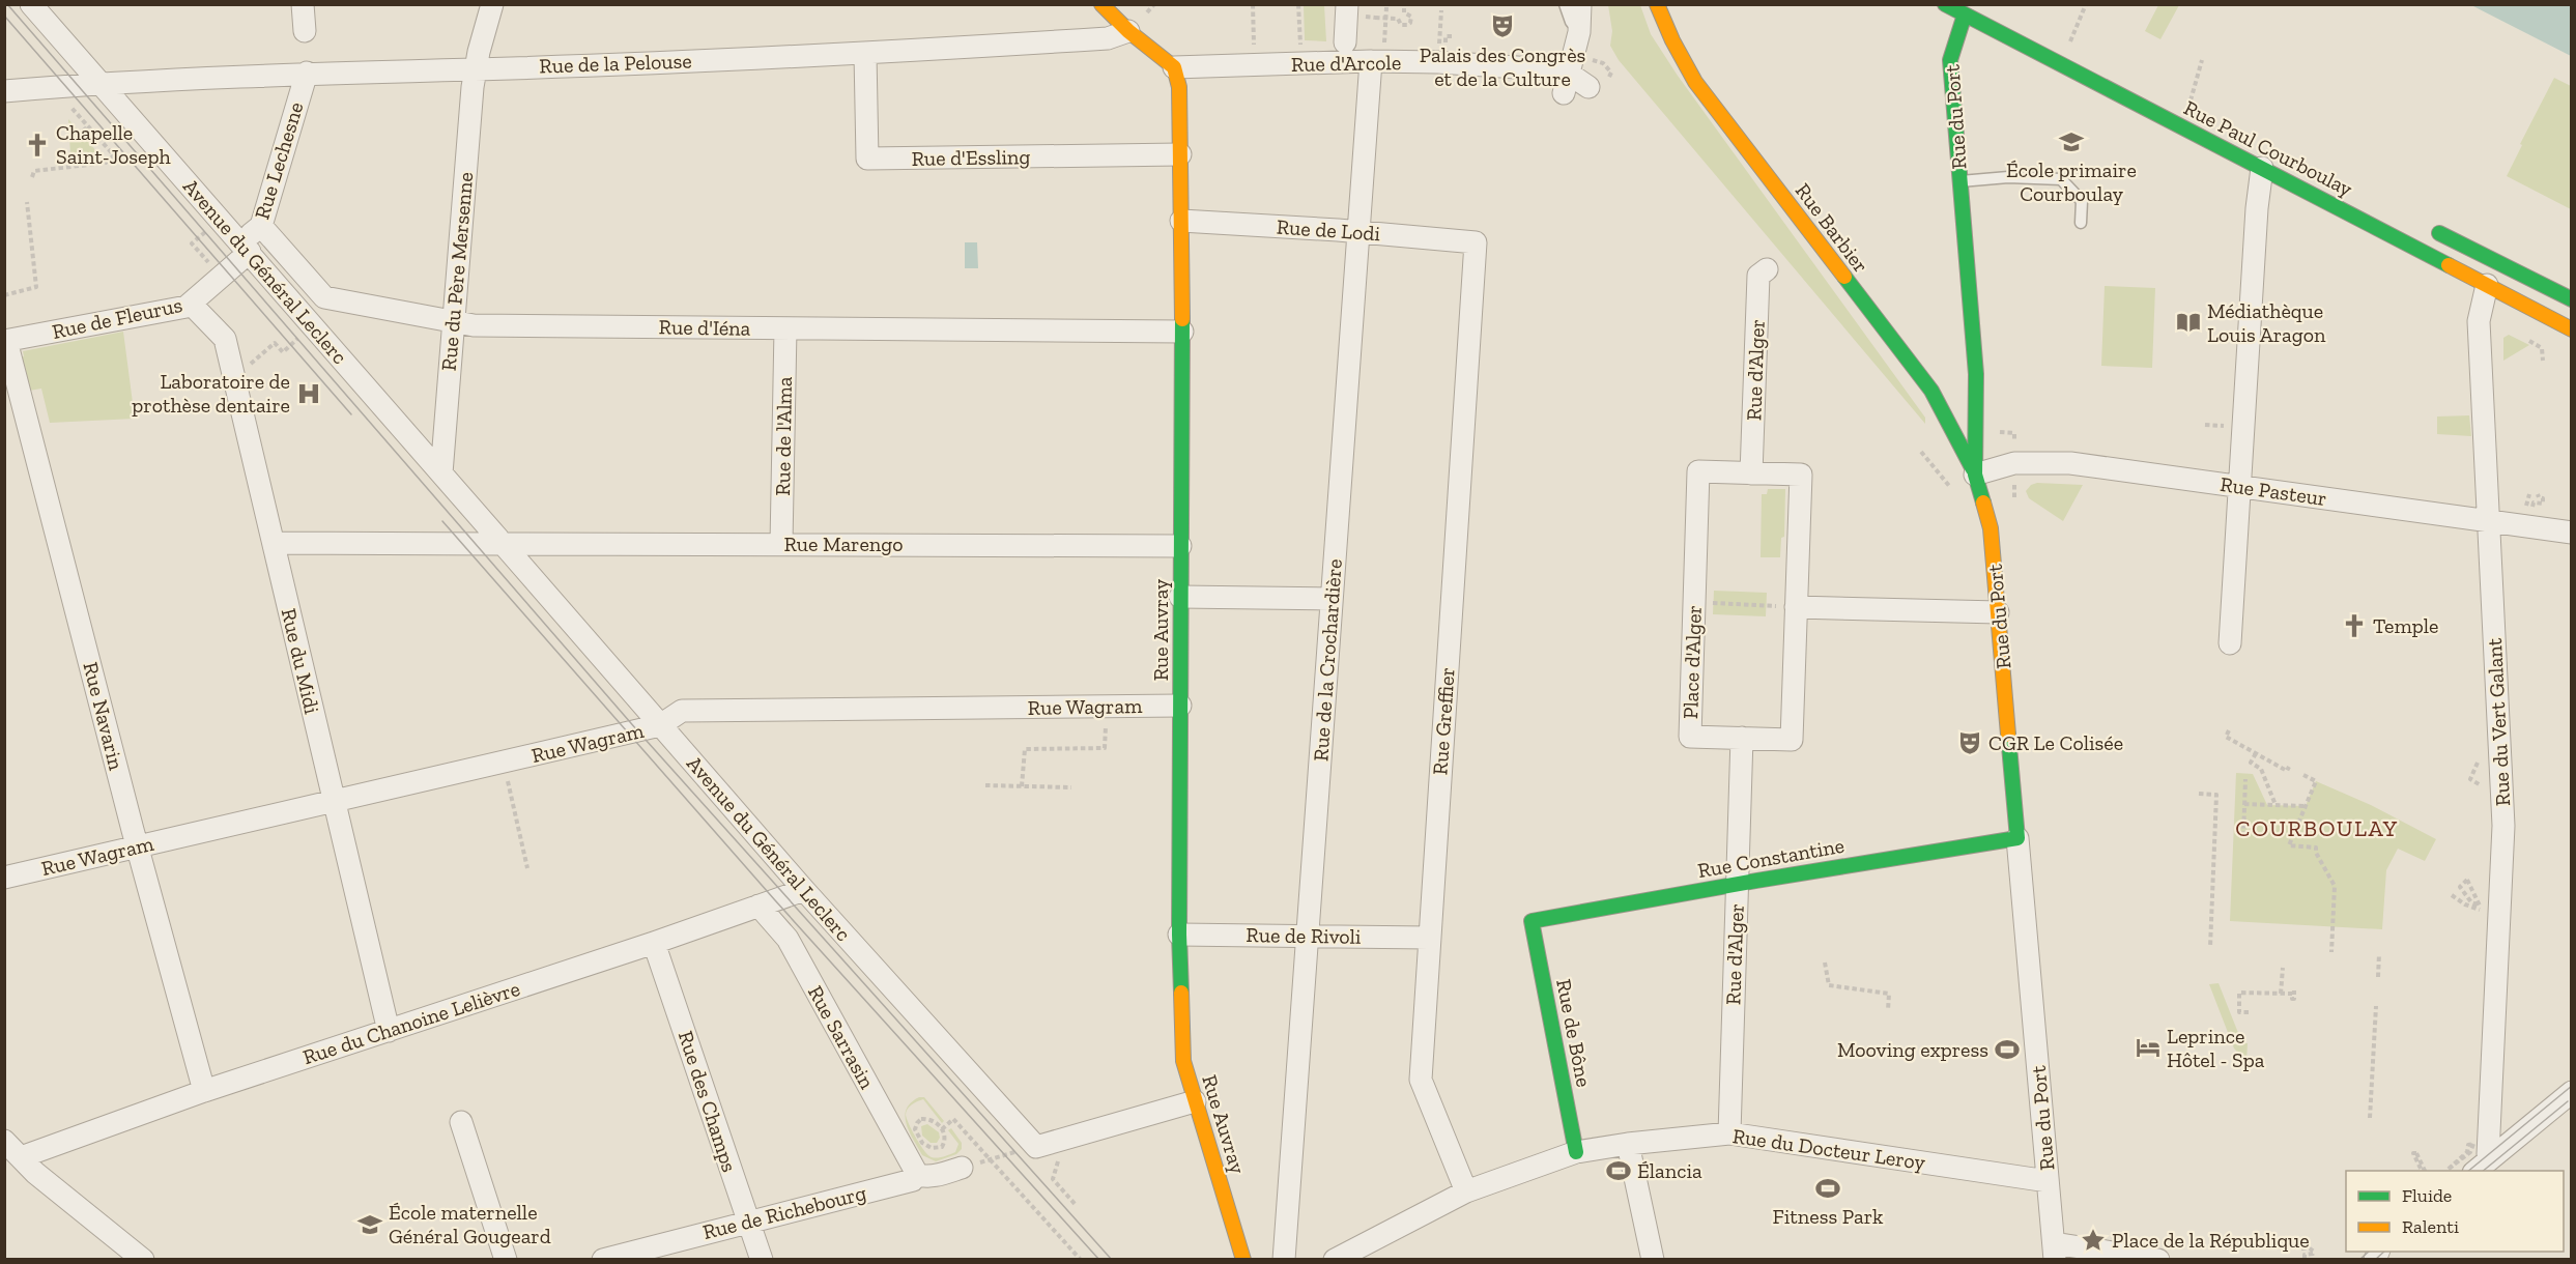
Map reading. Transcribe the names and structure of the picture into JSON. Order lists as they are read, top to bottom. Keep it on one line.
{"streets":{"street":["Rue de la Pelouse","Rue d'Arcole","Rue du Port","Rue Paul Courboulay","Rue d'Essling","Rue Lechesne","Rue Barbier","Rue de Lodi","Avenue du Général Leclerc","Rue du Père Mersenne","Rue de Fleurus","Rue d'Iéna","Rue d'Alger","Rue de l'Alma","Rue Pasteur","Rue Marengo","Rue Auvray","Rue de la Crochardière","Rue du Midi","Place d'Alger","Rue Wagram","Rue Navarin","Rue Greffier","Rue du Vert Galant","Rue Constantine","Rue de Rivoli","Rue du Chanoine Lelièvre","Rue de Bône","Rue Sarrasin","Rue des Champs","Rue du Docteur Leroy","Rue de Richebourg"]},"crossings":[["Rue de la Pelouse","Rue d'Essling"],["Rue de la Pelouse","Rue Lechesne"],["Rue de la Pelouse","Avenue du Général Leclerc"],["Rue de la Pelouse","Rue du Père Mersenne"],["Rue d'Arcole","Rue Auvray"],["Rue d'Arcole","Rue de la Crochardière"],["Rue du Port","Rue Paul Courboulay"],["Rue du Port","Rue Barbier"],["Rue du Port","Rue Pasteur"],["Rue du Port","Rue Constantine"],["Rue du Port","Rue du Docteur Leroy"],["Rue Paul Courboulay","Rue du Vert Galant"],["Rue d'Essling","Rue Auvray"],["Rue Lechesne","Avenue du Général Leclerc"],["Rue Lechesne","Rue de Fleurus"],["Rue Lechesne","Rue d'Iéna"],["Rue Barbier","Rue Pasteur"],["Rue de Lodi","Rue Auvray"],["Rue de Lodi","Rue de la Crochardière"],["Rue de Lodi","Rue Greffier"],["Avenue du Général Leclerc","Rue du Père Mersenne"],["Avenue du Général Leclerc","Rue de Fleurus"],["Avenue du Général Leclerc","Rue Marengo"],["Avenue du Général Leclerc","Rue Auvray"],["Avenue du Général Leclerc","Rue Wagram"],["Avenue du Général Leclerc","Rue du Chanoine Lelièvre"],["Rue du Père Mersenne","Rue d'Iéna"],["Rue de Fleurus","Rue du Midi"],["Rue de Fleurus","Rue Navarin"],["Rue d'Iéna","Rue de l'Alma"],["Rue d'Iéna","Rue Auvray"],["Rue d'Alger","Place d'Alger"],["Rue d'Alger","Rue Constantine"],["Rue d'Alger","Rue du Docteur Leroy"],["Rue de l'Alma","Rue Marengo"],["Rue Pasteur","Rue du Vert Galant"],["Rue Marengo","Rue Auvray"],["Rue Marengo","Rue du Midi"],["Rue Auvray","Rue Wagram"],["Rue Auvray","Rue de Rivoli"],["Rue de la Crochardière","Rue de Rivoli"],["Rue du Midi","Rue Wagram"],["Rue du Midi","Rue du Chanoine Lelièvre"],["Rue Wagram","Rue Navarin"],["Rue Navarin","Rue du Chanoine Lelièvre"],["Rue Greffier","Rue de Rivoli"],["Rue Greffier","Rue du Docteur Leroy"],["Rue Constantine","Rue de Bône"],["Rue du Chanoine Lelièvre","Rue Sarrasin"],["Rue du Chanoine Lelièvre","Rue des Champs"],["Rue de Bône","Rue du Docteur Leroy"],["Rue Sarrasin","Rue de Richebourg"],["Rue des Champs","Rue de Richebourg"]],"districts":["COURBOULAY"],"places":{"theatre":["Palais des Congrès et de la Culture","CGR Le Colisée"],"school or university":["École primaire Courboulay","École maternelle Général Gougeard"],"church":["Chapelle Saint-Joseph","Temple"],"library":["Médiathèque Louis Aragon"],"hospital":["Laboratoire de prothèse dentaire"],"hotel":["Leprince Hôtel - Spa"],"sports":["Mooving express","Élancia","Fitness Park"],"place":["Place de la République"]},"legend":["Fluide","Ralenti"]}
